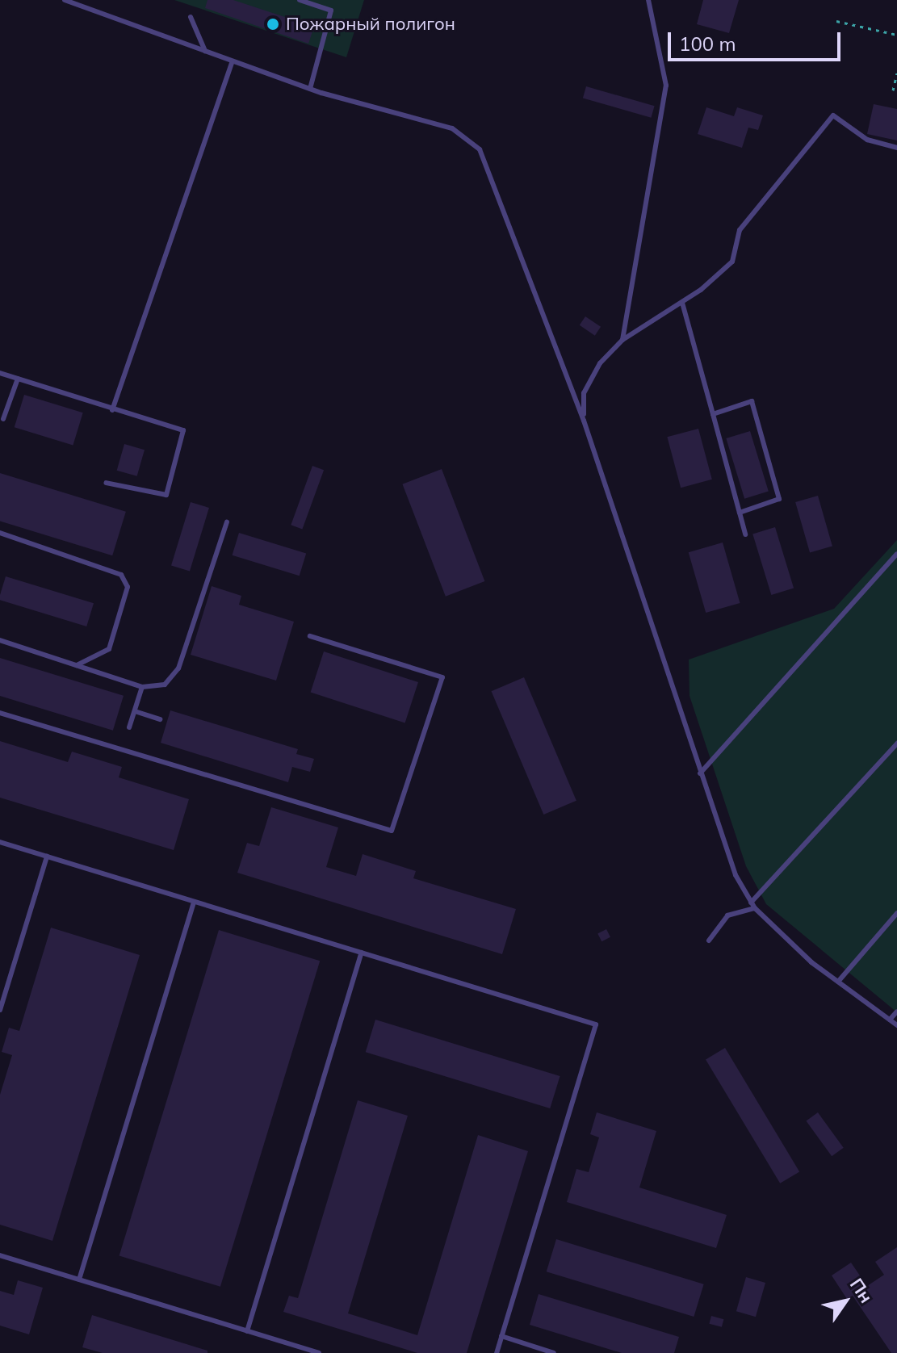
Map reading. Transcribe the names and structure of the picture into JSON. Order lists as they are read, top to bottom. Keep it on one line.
{"places":["Пожарный полигон"],"scale_bar":"100 m","north":"top right"}
